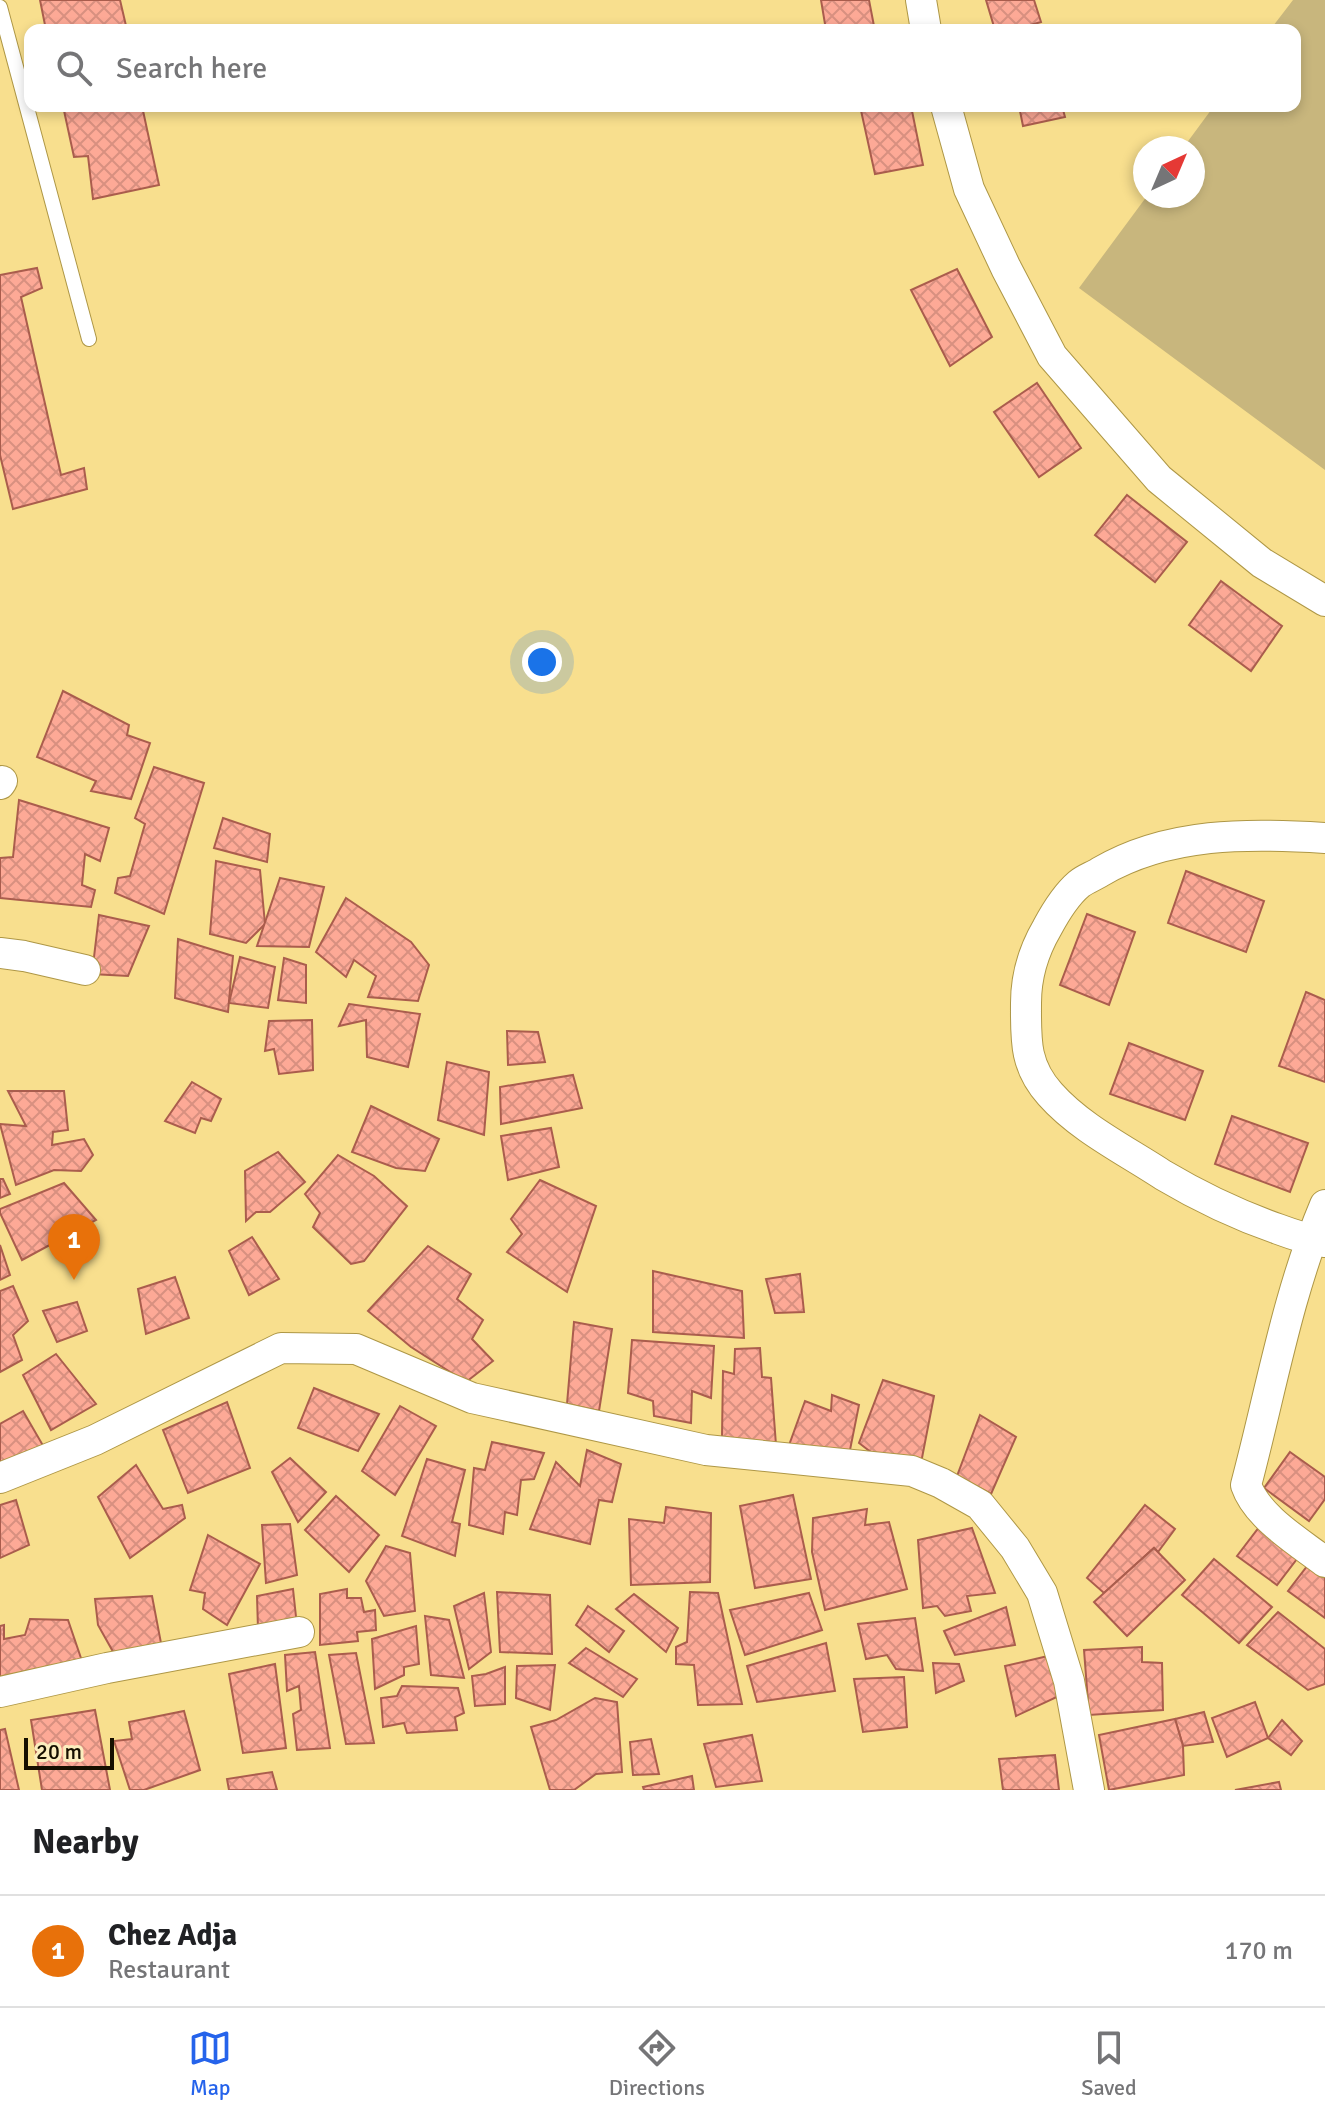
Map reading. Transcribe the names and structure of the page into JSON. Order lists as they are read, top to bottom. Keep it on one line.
{"scale_bar":"20 m","north":"top right","page":{"search":"Search here","pins":"1","scale":"20 m","heading":"Nearby","list":[{"mark":"1","name":"Chez Adja","note":"Restaurant","value":"170 m"}],"nav":["Map","Directions","Saved"]}}
